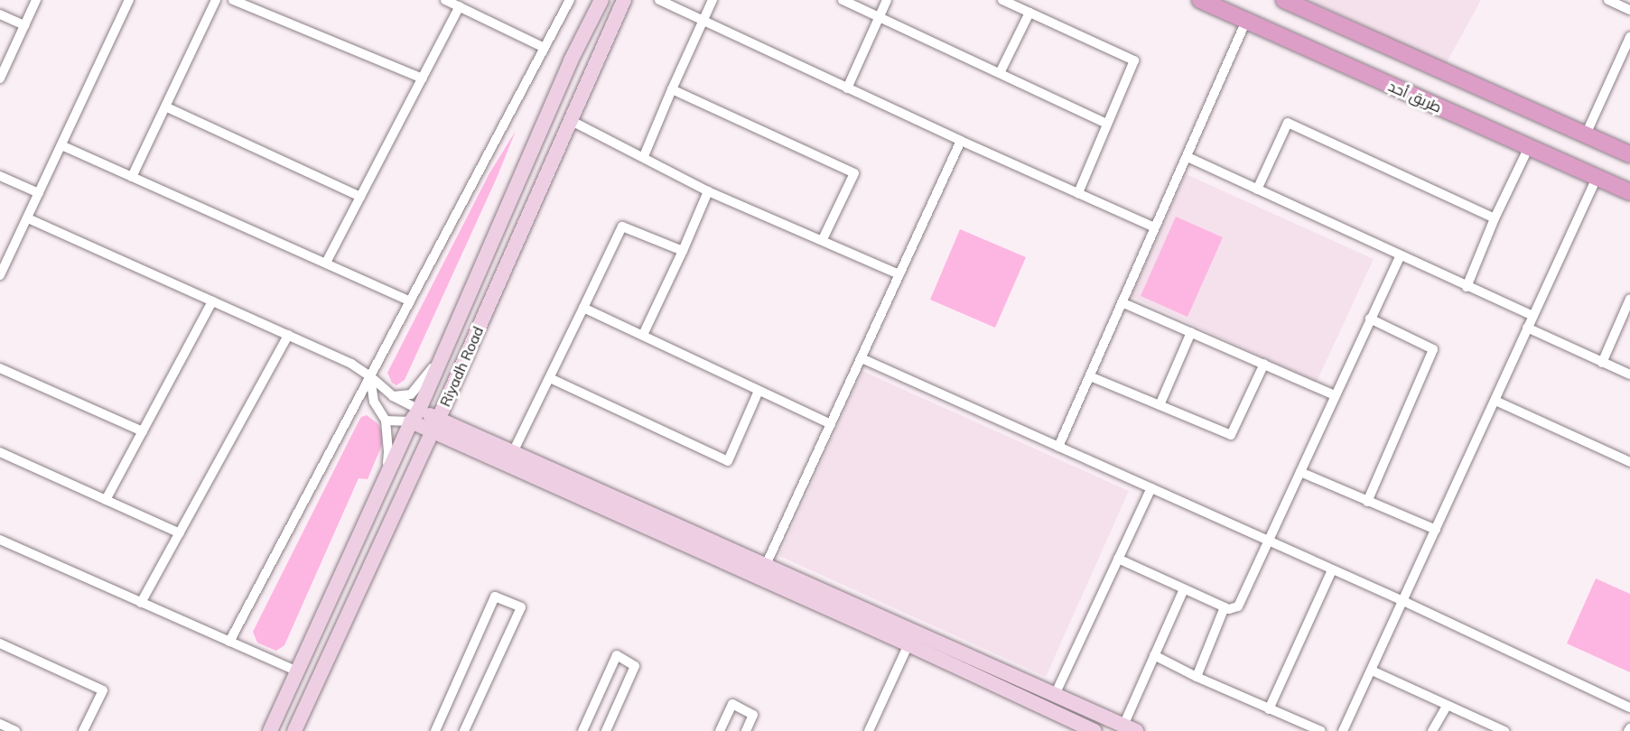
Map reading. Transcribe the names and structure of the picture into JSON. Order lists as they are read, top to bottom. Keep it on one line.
{"streets":{"main road":["طريق أحد"],"street":["Riyadh Road"]}}
